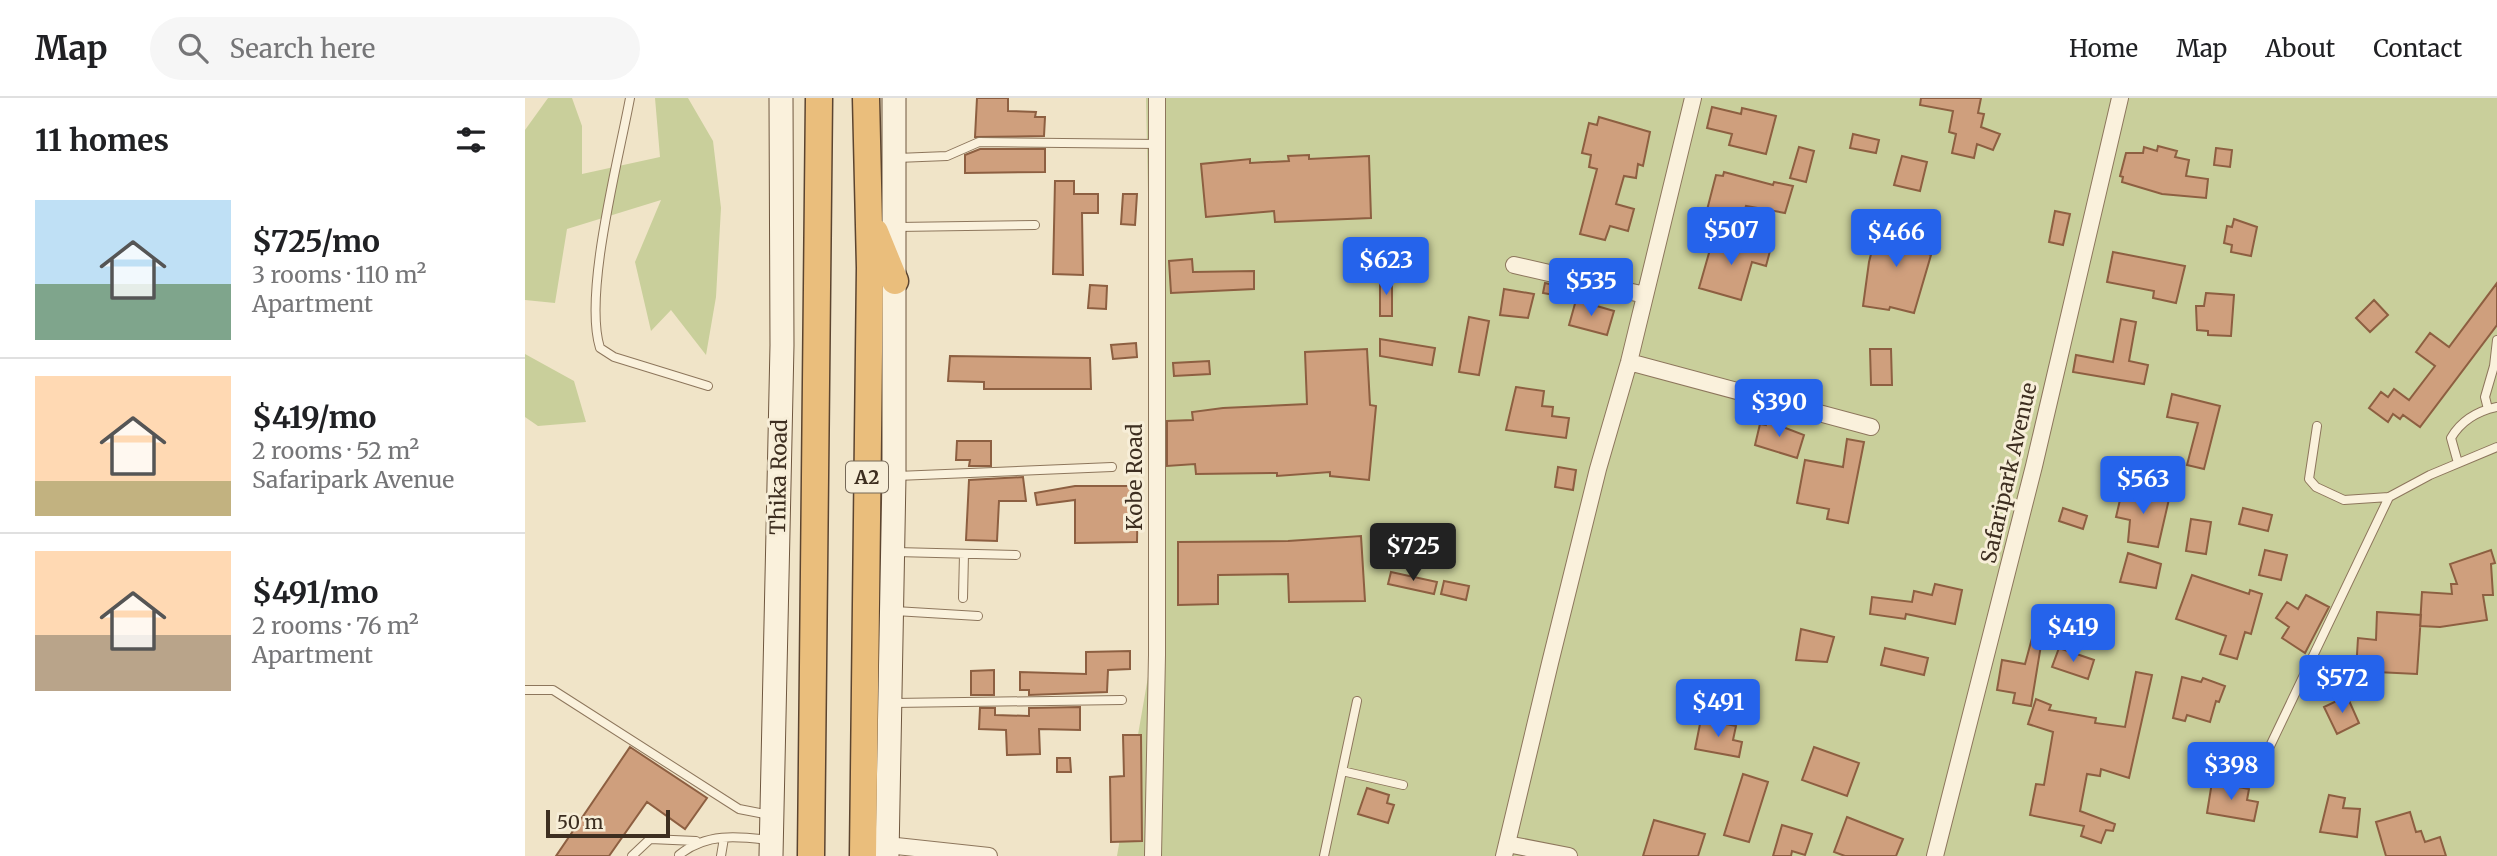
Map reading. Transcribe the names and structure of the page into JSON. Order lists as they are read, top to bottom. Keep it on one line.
{"streets":{"highway":["Thika Road","A2"],"street":["Safaripark Avenue","Kobe Road"]},"scale_bar":"50 m","page":{"header":"Map","search":"Search here","nav":["Home","Map","About","Contact"],"heading":"11 homes","list":[{"name":"$725/mo","note":"3 rooms · 110 m² · Apartment"},{"name":"$419/mo","note":"2 rooms · 52 m² · Safaripark Avenue"},{"name":"$491/mo","note":"2 rooms · 76 m² · Apartment"}],"price":["$507","$466","$623","$535","$390","$563","$725","$419","$572","$491","$398"],"scale":"50 m"}}
